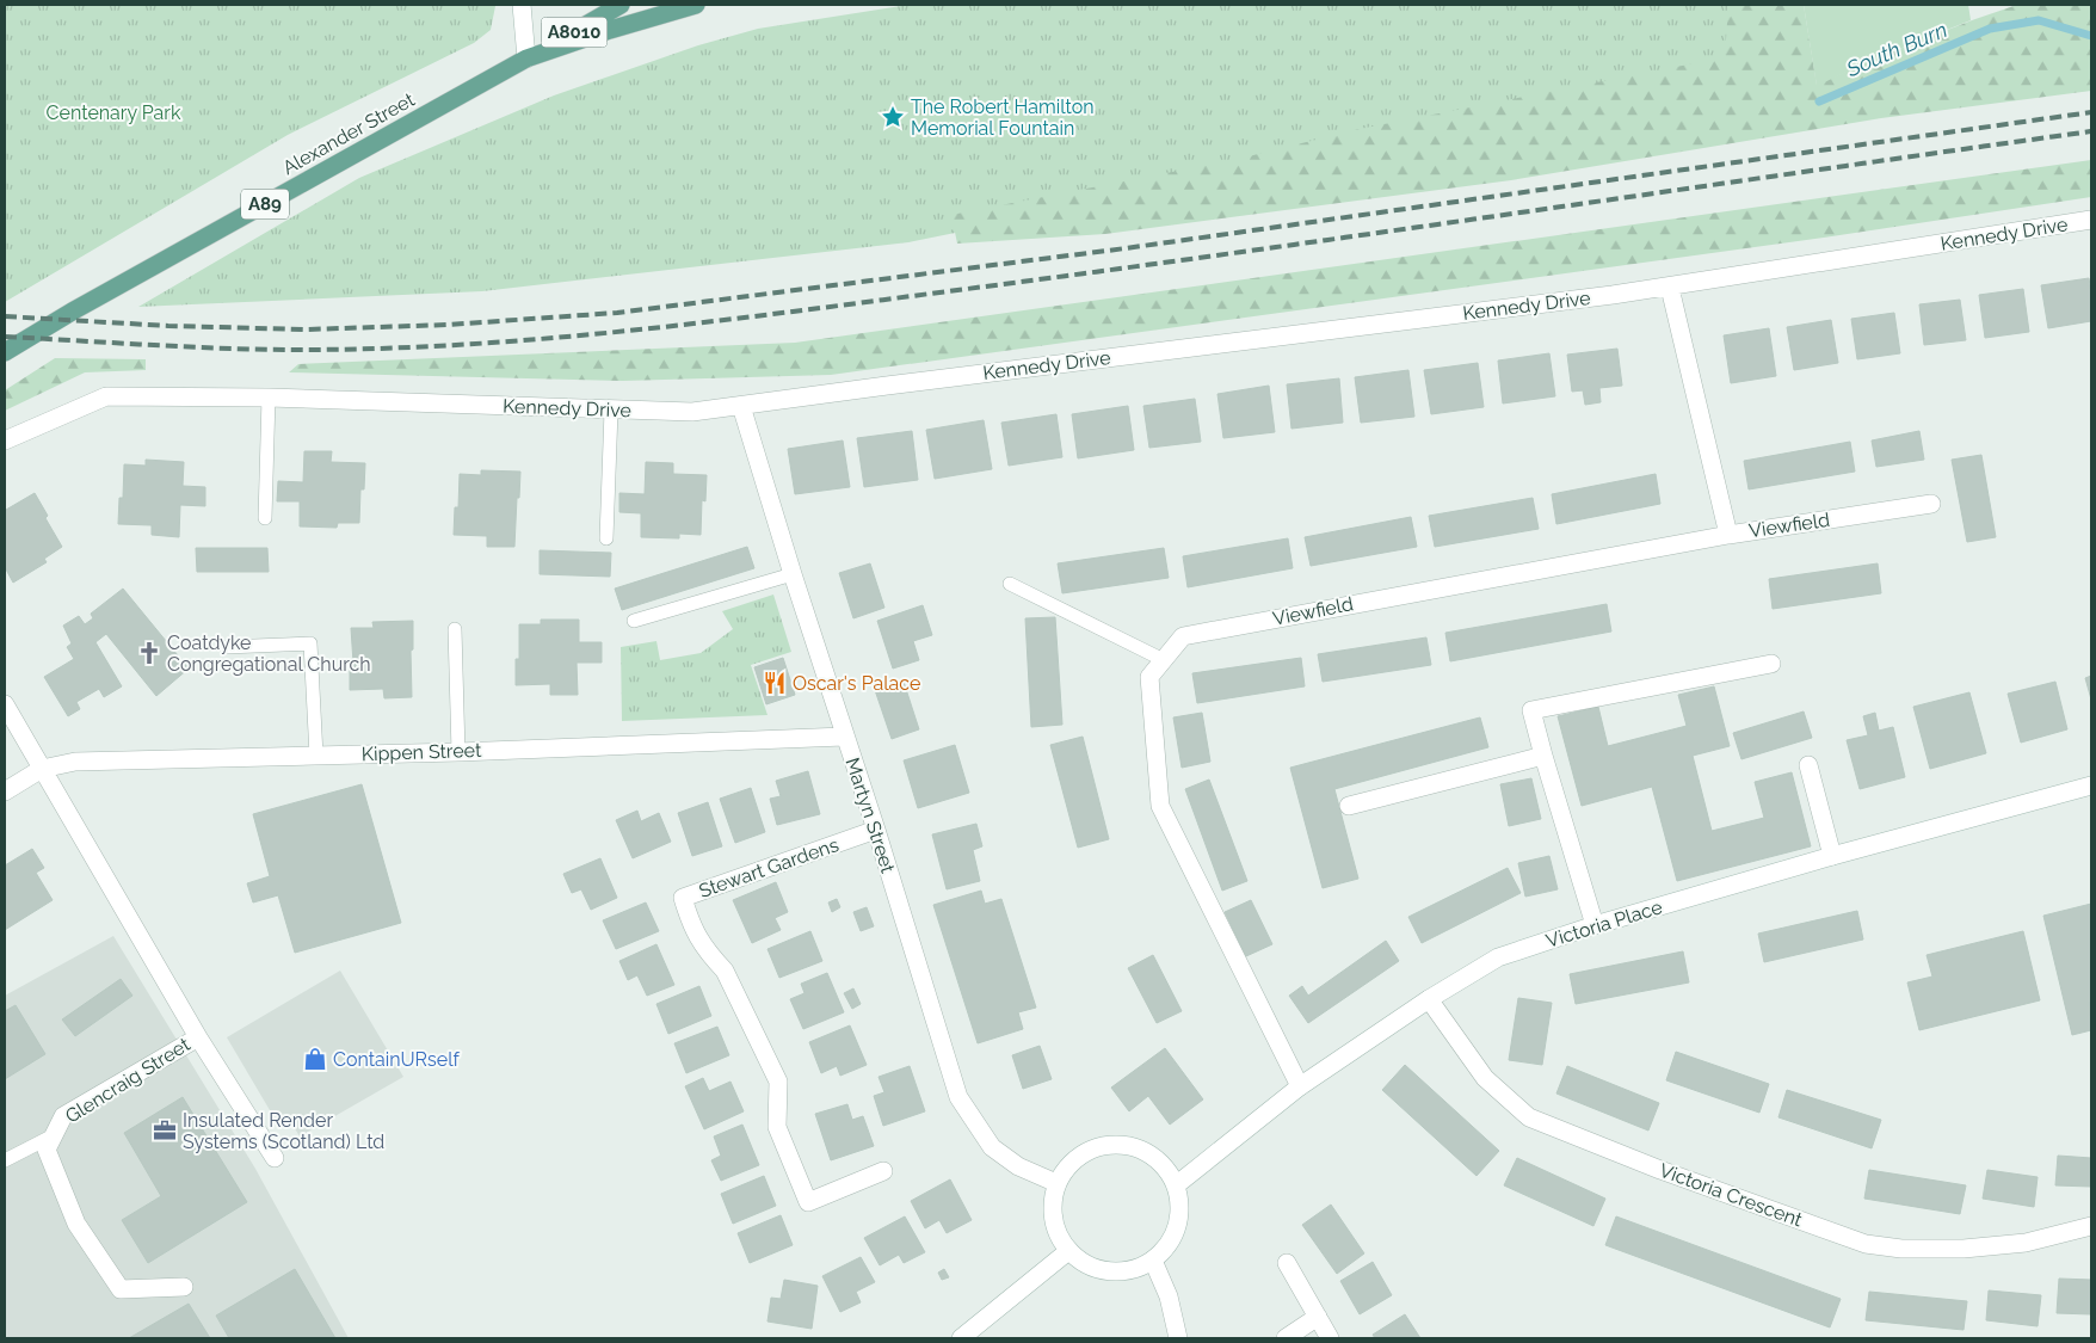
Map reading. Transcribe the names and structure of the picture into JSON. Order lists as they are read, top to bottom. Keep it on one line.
{"streets":{"main road":["A8010","Alexander Street","A89"],"street":["Kennedy Drive","Viewfield","Kippen Street","Martyn Street","Stewart Gardens","Victoria Place","Glencraig Street","Victoria Crescent"]},"crossings":[["A8010","Alexander Street"],["Kennedy Drive","Martyn Street"],["Viewfield","Victoria Place"],["Kippen Street","Martyn Street"],["Kippen Street","Glencraig Street"],["Martyn Street","Stewart Gardens"],["Martyn Street","Victoria Place"],["Victoria Place","Victoria Crescent"]],"water":["South Burn"],"parks":["Centenary Park"],"places":{"place":["The Robert Hamilton Memorial Fountain"],"church":["Coatdyke Congregational Church"],"restaurant":["Oscar's Palace"],"shop":["ContainURself"],"office":["Insulated Render Systems (Scotland) Ltd"]}}
